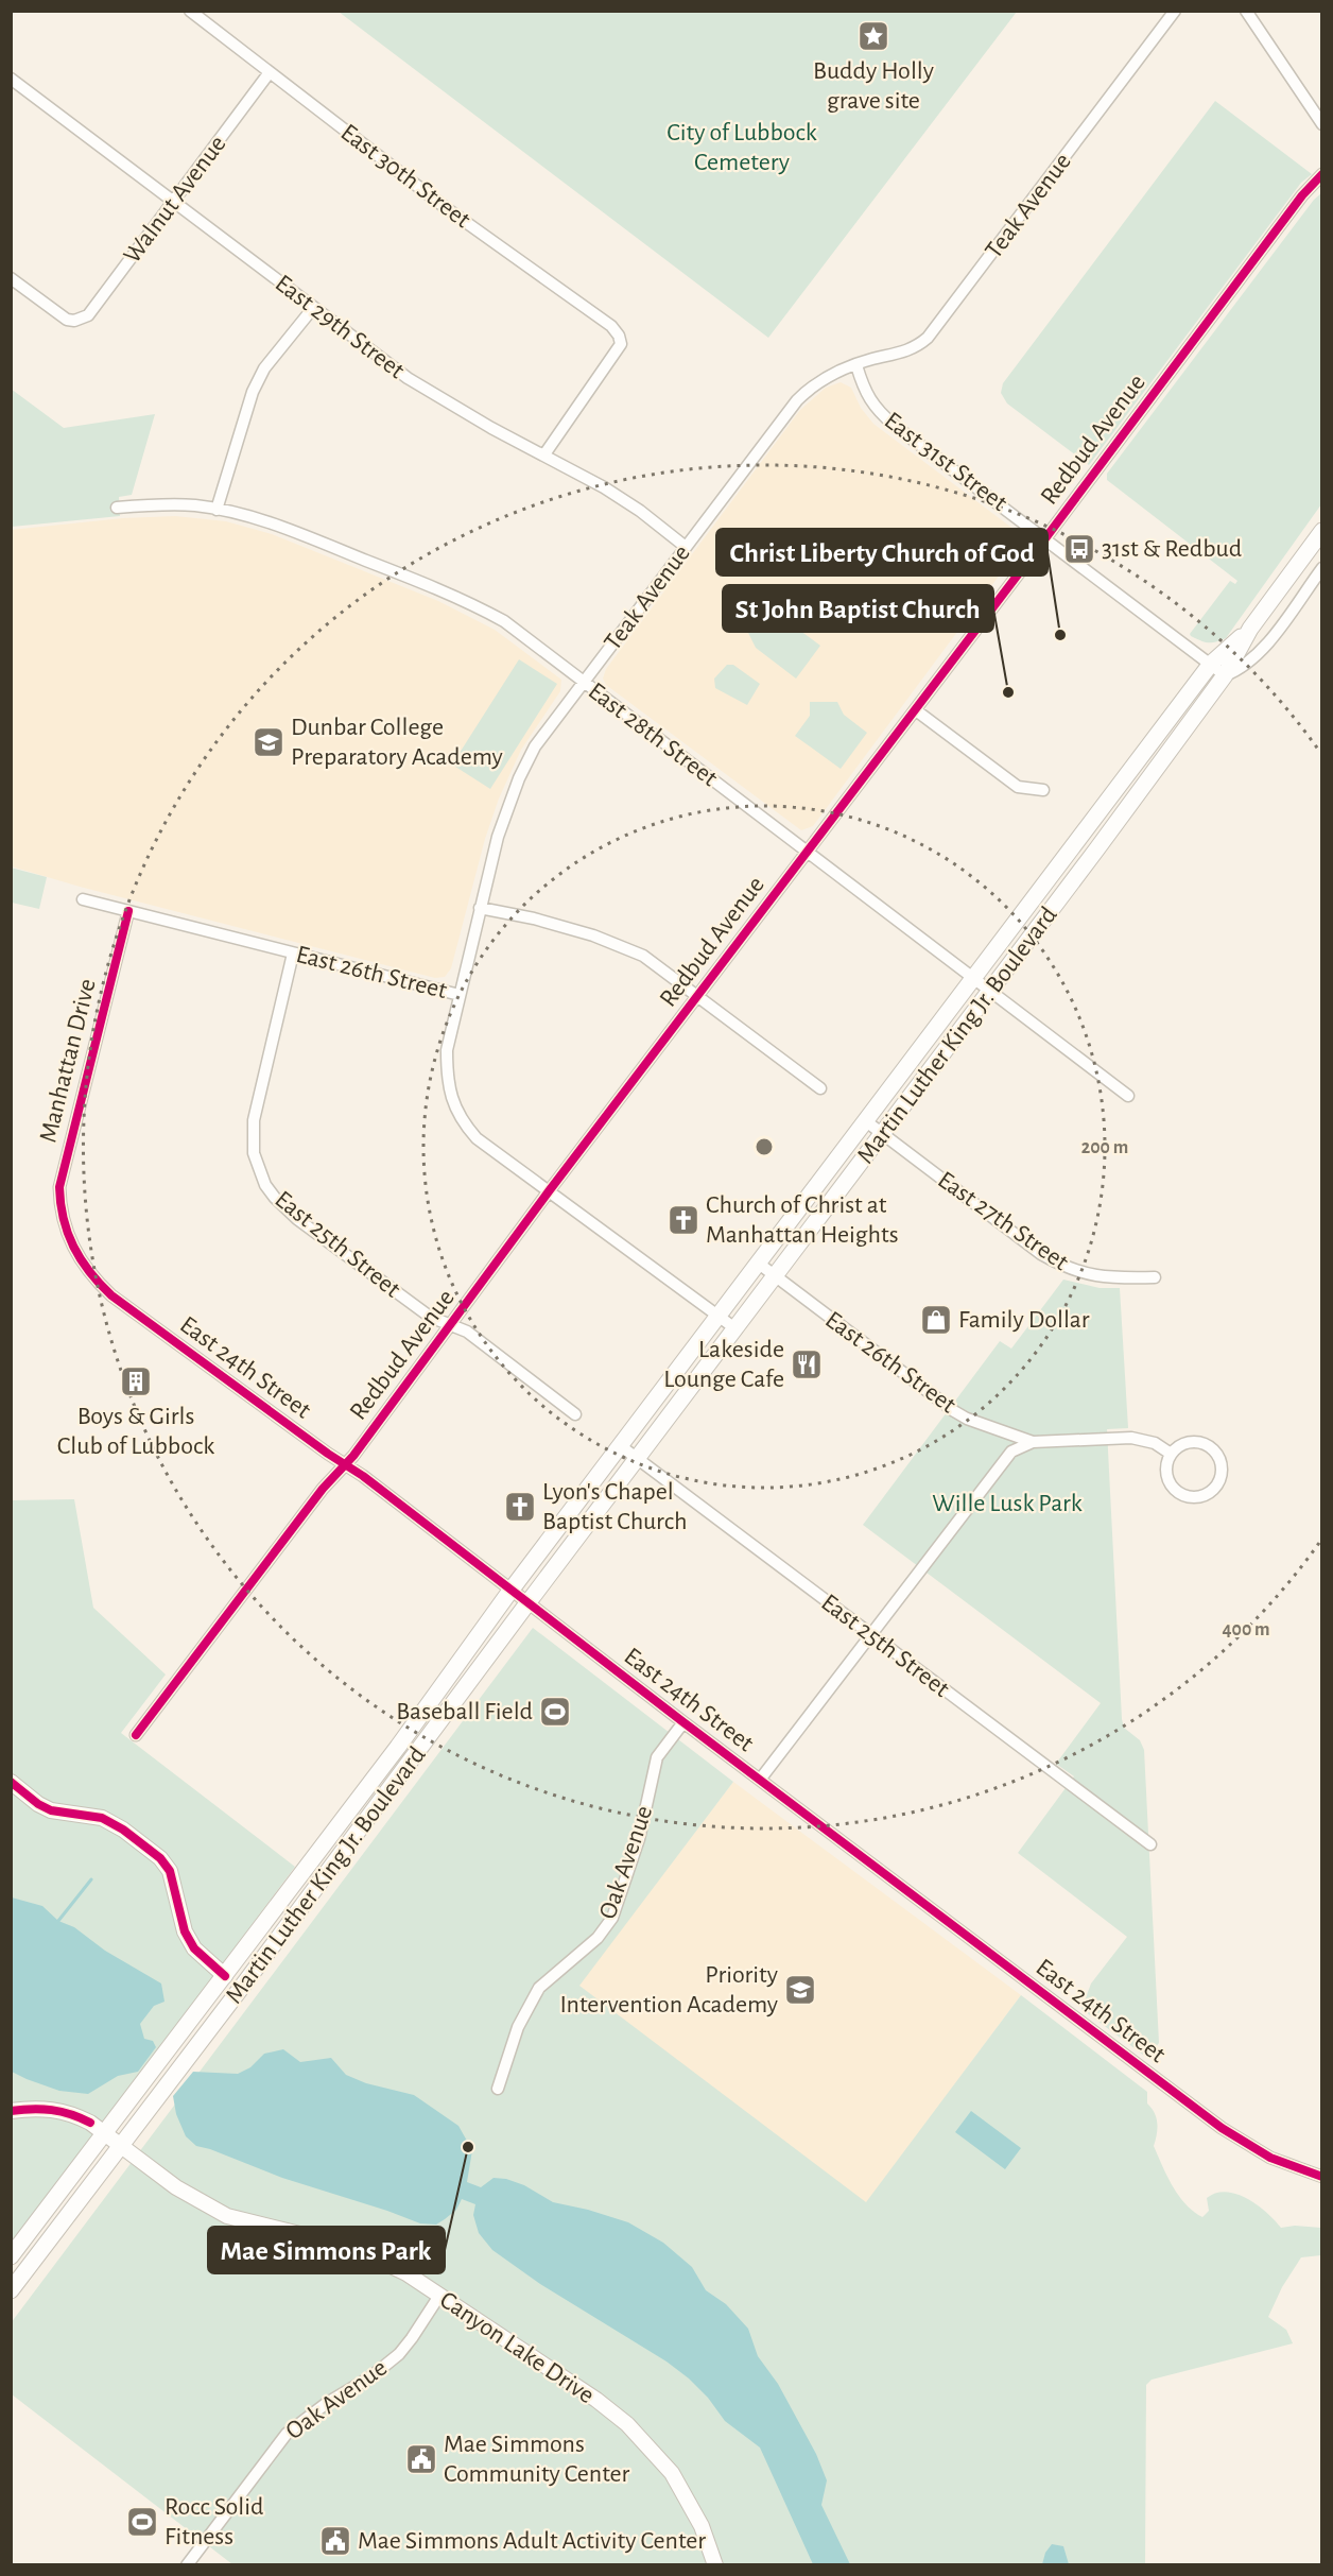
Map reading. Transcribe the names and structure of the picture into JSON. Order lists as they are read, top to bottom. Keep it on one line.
{"streets":{"main road":["Martin Luther King Jr. Boulevard"],"street":["East 30th Street","Walnut Avenue","Teak Avenue","East 29th Street","Redbud Avenue","East 31st Street","East 28th Street","East 26th Street","Manhattan Drive","East 27th Street","East 25th Street","East 24th Street","Oak Avenue","Canyon Lake Drive"]},"crossings":[["East 30th Street","Walnut Avenue"],["East 30th Street","East 29th Street"],["Walnut Avenue","East 29th Street"],["Teak Avenue","East 29th Street"],["Teak Avenue","East 31st Street"],["Teak Avenue","East 28th Street"],["Teak Avenue","East 26th Street"],["Redbud Avenue","East 31st Street"],["Redbud Avenue","East 28th Street"],["Redbud Avenue","East 26th Street"],["Redbud Avenue","East 25th Street"],["Redbud Avenue","East 24th Street"],["East 31st Street","Martin Luther King Jr. Boulevard"],["East 28th Street","Martin Luther King Jr. Boulevard"],["East 26th Street","Martin Luther King Jr. Boulevard"],["East 26th Street","Manhattan Drive"],["East 26th Street","East 25th Street"],["Martin Luther King Jr. Boulevard","East 27th Street"],["Martin Luther King Jr. Boulevard","East 25th Street"],["Martin Luther King Jr. Boulevard","East 24th Street"],["Martin Luther King Jr. Boulevard","Canyon Lake Drive"],["Manhattan Drive","East 24th Street"],["East 24th Street","Oak Avenue"],["Oak Avenue","Canyon Lake Drive"]],"parks":["City of Lubbock Cemetery","Wille Lusk Park"],"places":{"place":["Buddy Holly grave site"],"bus stop":["31st & Redbud"],"other":["Christ Liberty Church of God","St John Baptist Church","Mae Simmons Park"],"school or university":["Dunbar College Preparatory Academy","Priority Intervention Academy"],"church":["Church of Christ at Manhattan Heights","Lyon's Chapel Baptist Church"],"shop":["Family Dollar"],"restaurant":["Lakeside Lounge Cafe"],"building":["Boys & Girls Club of Lubbock"],"sports":["Baseball Field","Rocc Solid Fitness"],"public building":["Mae Simmons Community Center","Mae Simmons Adult Activity Center"]},"rings":["200 m","400 m"]}
